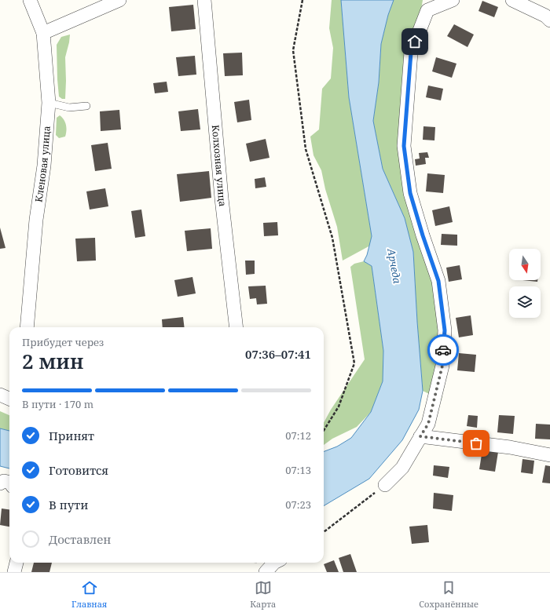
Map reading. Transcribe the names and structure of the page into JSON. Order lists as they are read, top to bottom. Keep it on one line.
{"streets":{"street":["Кленовая улица","Колхозная улица"]},"water":["Арчеда"],"north":"bottom","page":{"heading":["2 мин","Прибудет через","07:36–07:41"],"bar":"В пути · 170 m","list":[["Принят","07:12"],["Готовится","07:13"],["В пути","07:23"],"Доставлен"],"tabs":["Главная","Карта","Сохранённые"]}}
